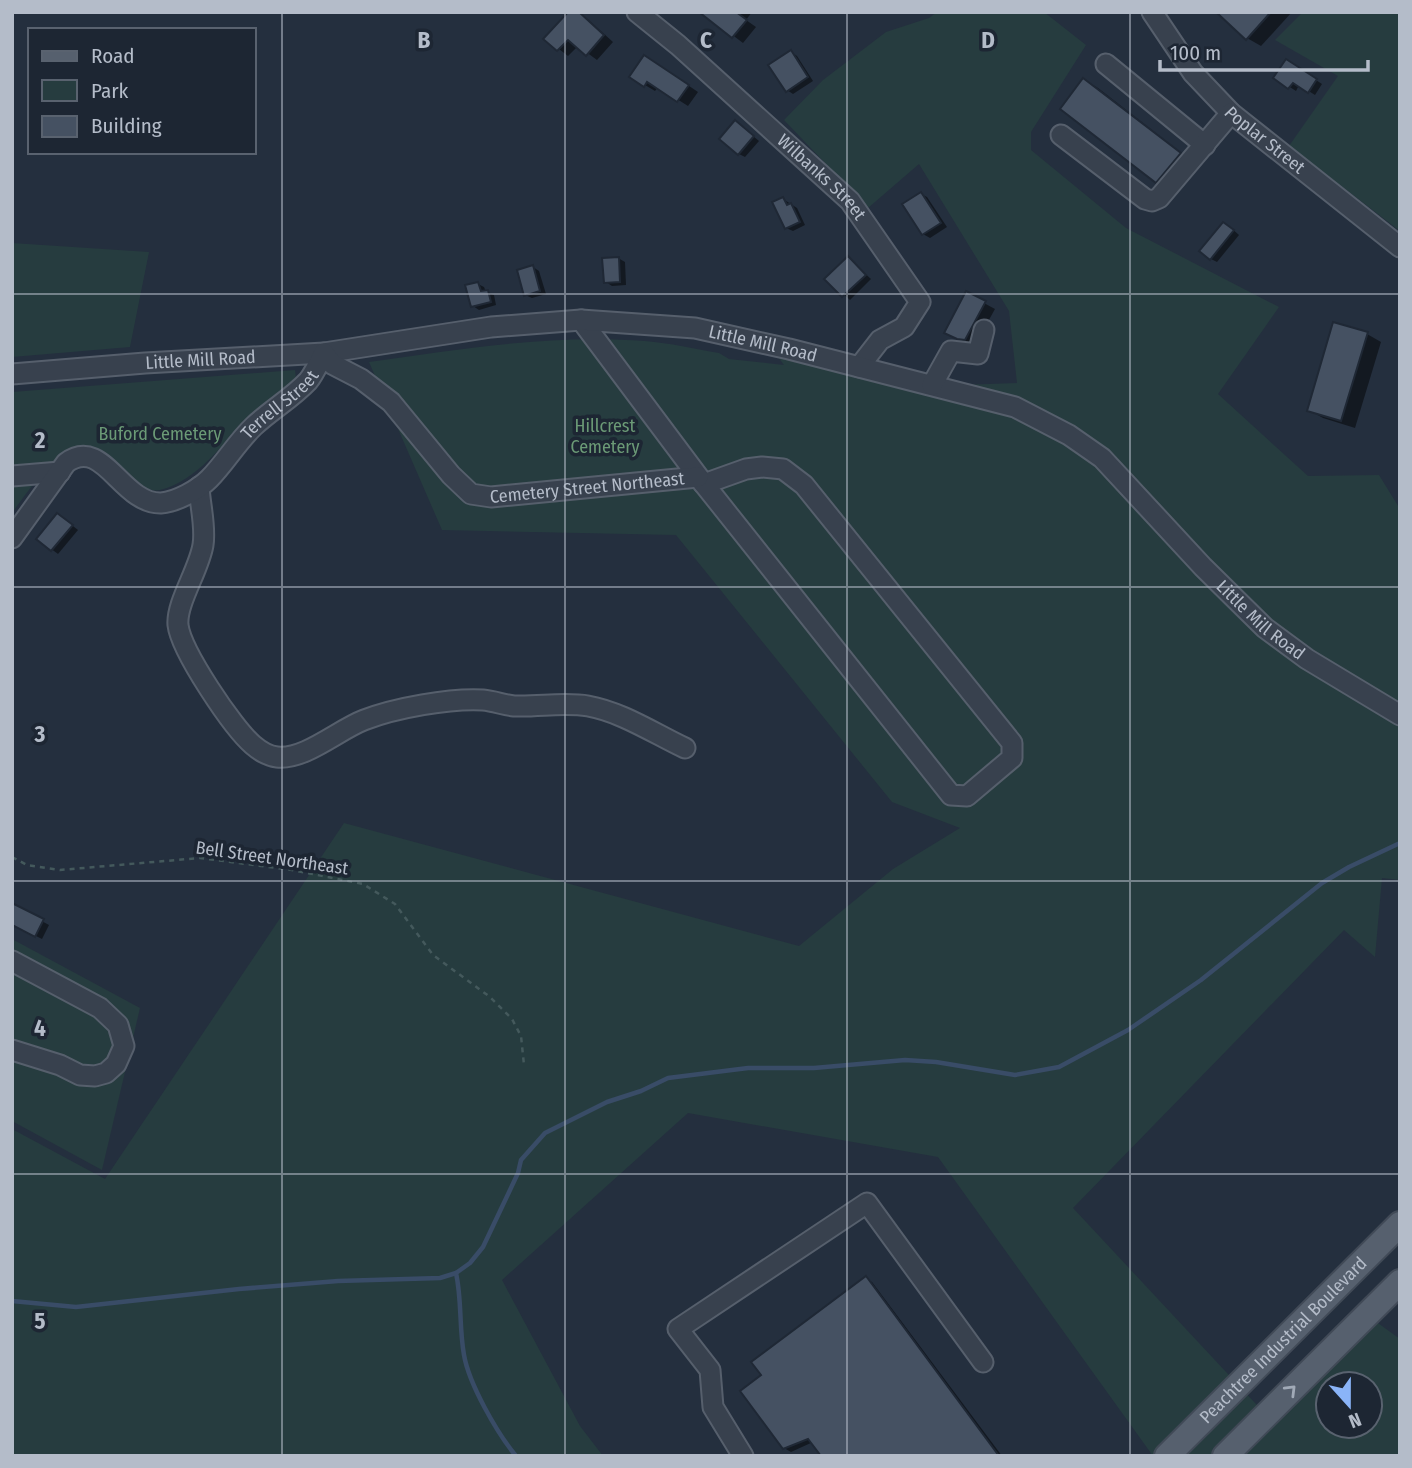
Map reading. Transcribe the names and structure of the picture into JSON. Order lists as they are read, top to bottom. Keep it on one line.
{"streets":{"main road":["Peachtree Industrial Boulevard"],"street":["Poplar Street","Wilbanks Street","Little Mill Road","Terrell Street","Cemetery Street Northeast"],"path":["Bell Street Northeast"]},"crossings":[["Wilbanks Street","Little Mill Road"],["Little Mill Road","Terrell Street"],["Little Mill Road","Cemetery Street Northeast"],["Terrell Street","Cemetery Street Northeast"]],"parks":["Hillcrest Cemetery","Buford Cemetery"],"legend":["Road","Park","Building"],"scale_bar":"100 m","north":"bottom","grid":{"columns":["B","C","D"],"rows":["2","3","4","5"]}}
